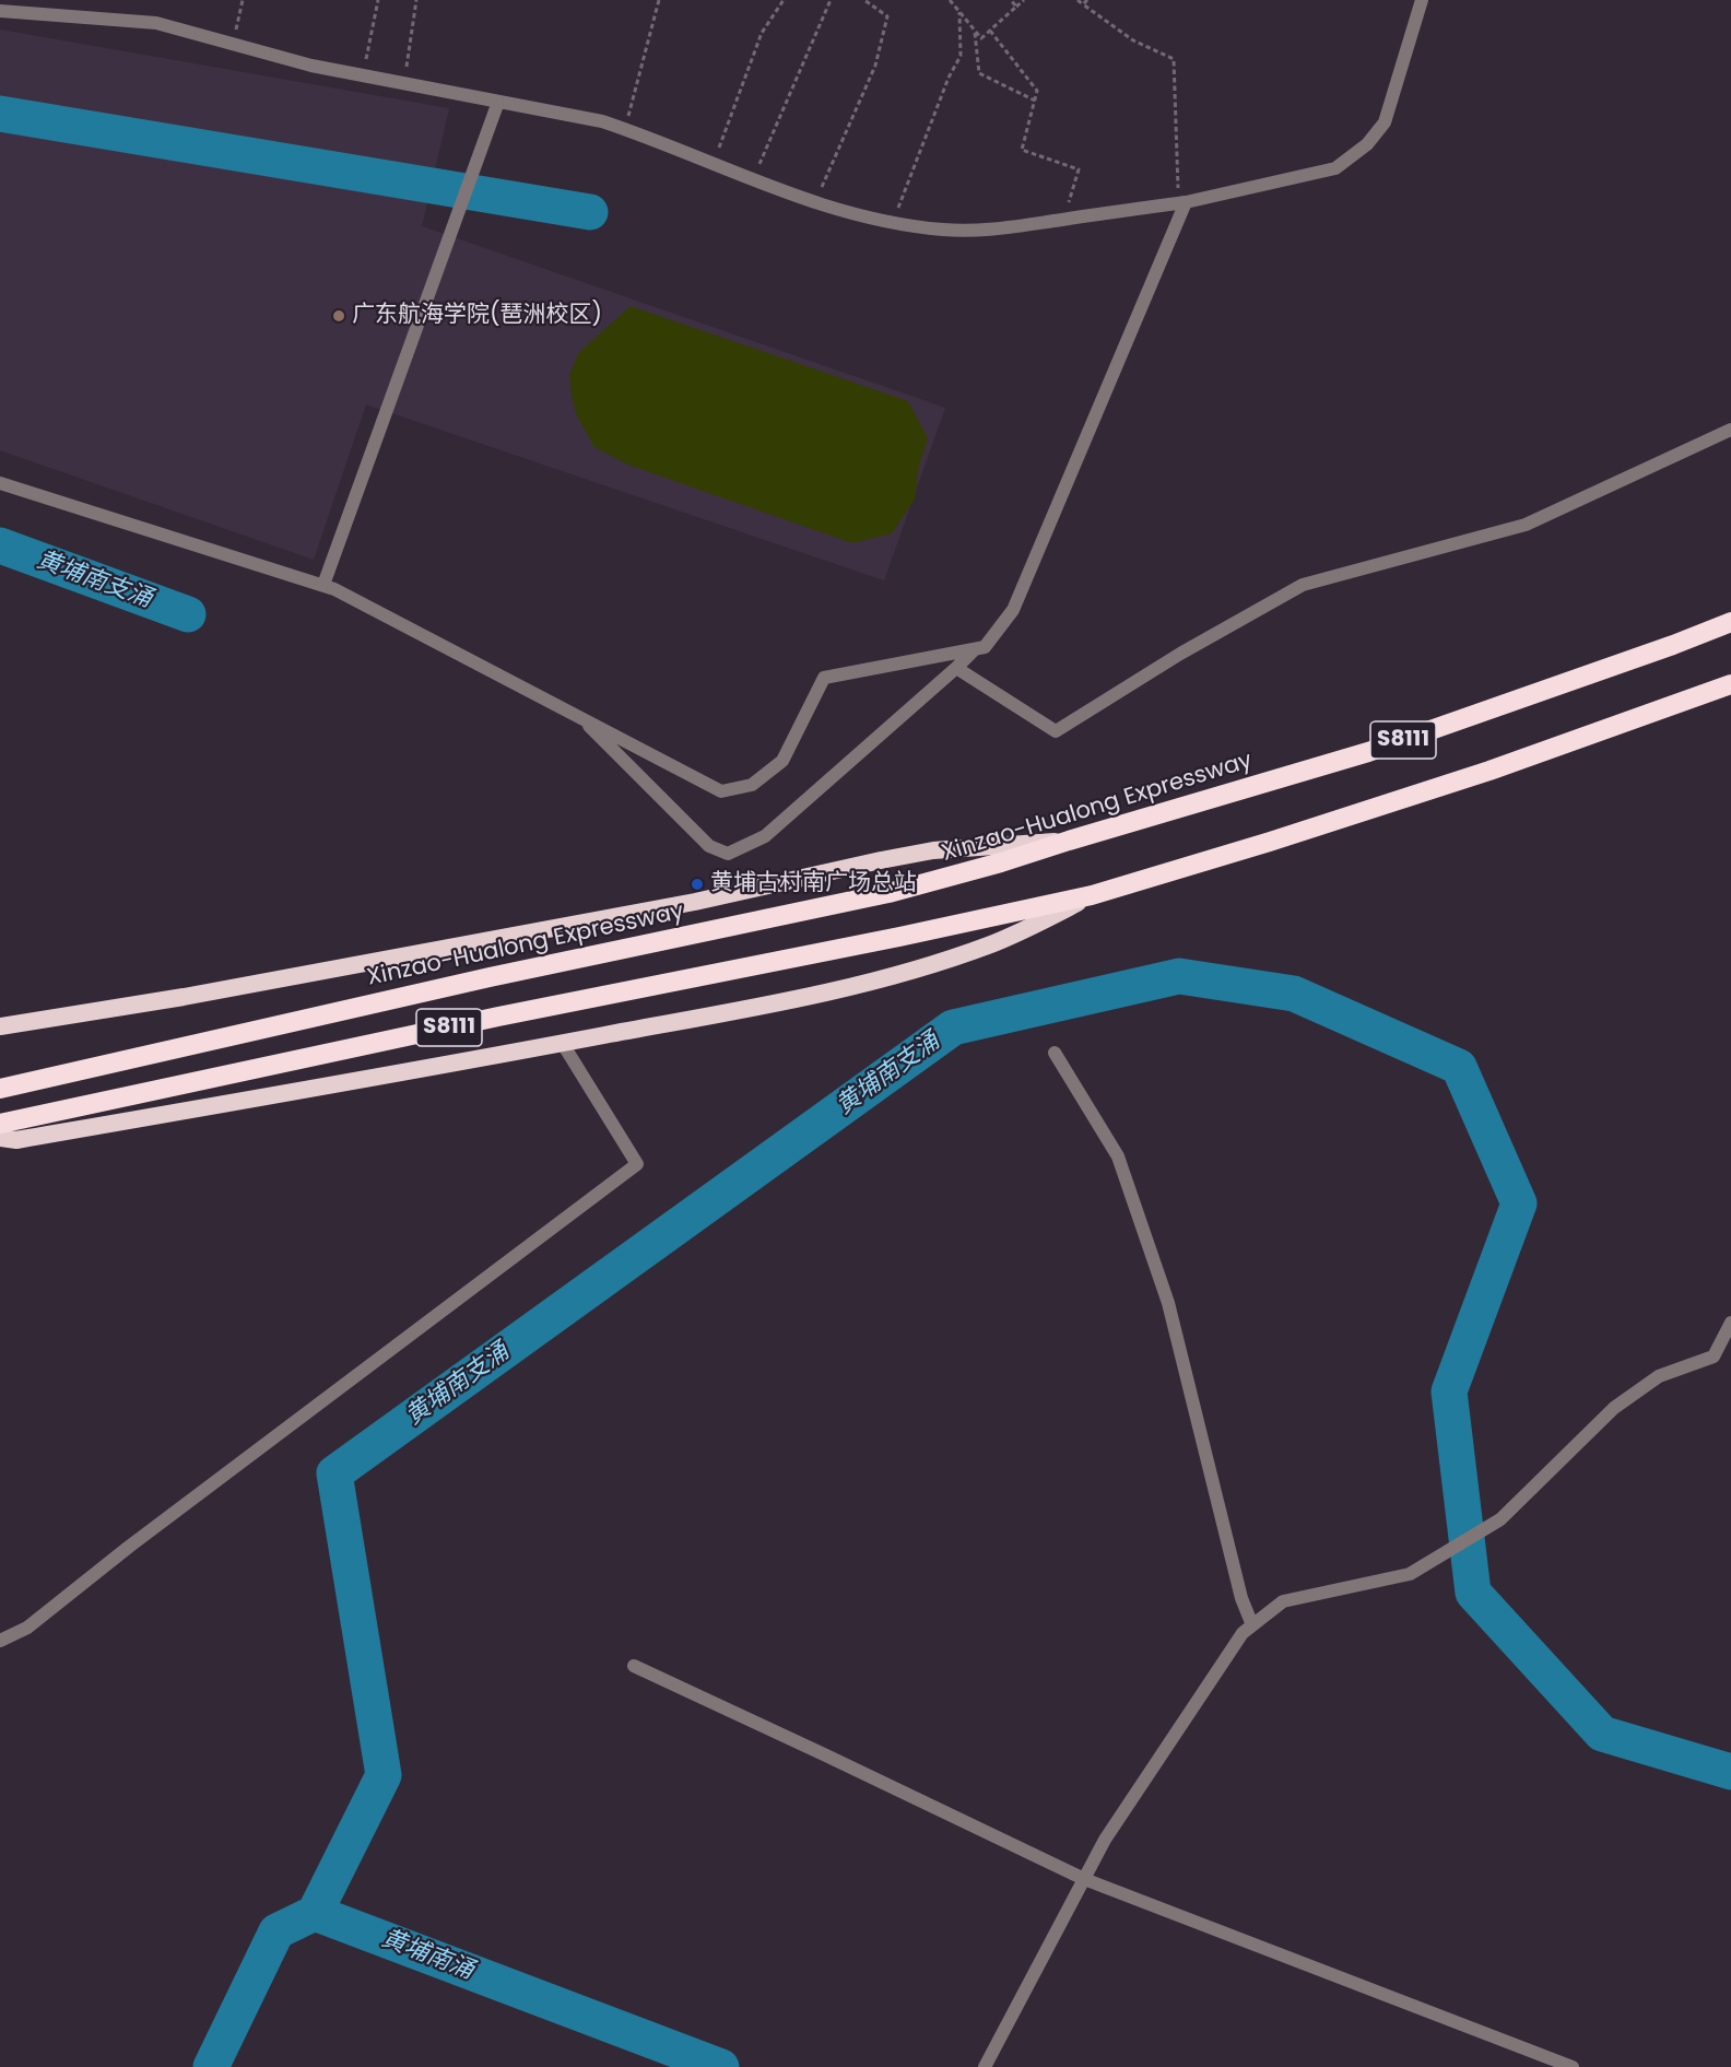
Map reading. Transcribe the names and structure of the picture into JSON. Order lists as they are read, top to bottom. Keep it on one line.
{"streets":{"highway":["S8111","Xinzao-Hualong Expressway"]},"water":["黄埔南支涌","黄埔南涌"],"places":["广东航海学院(琶洲校区)","黄埔古村南广场总站"]}
